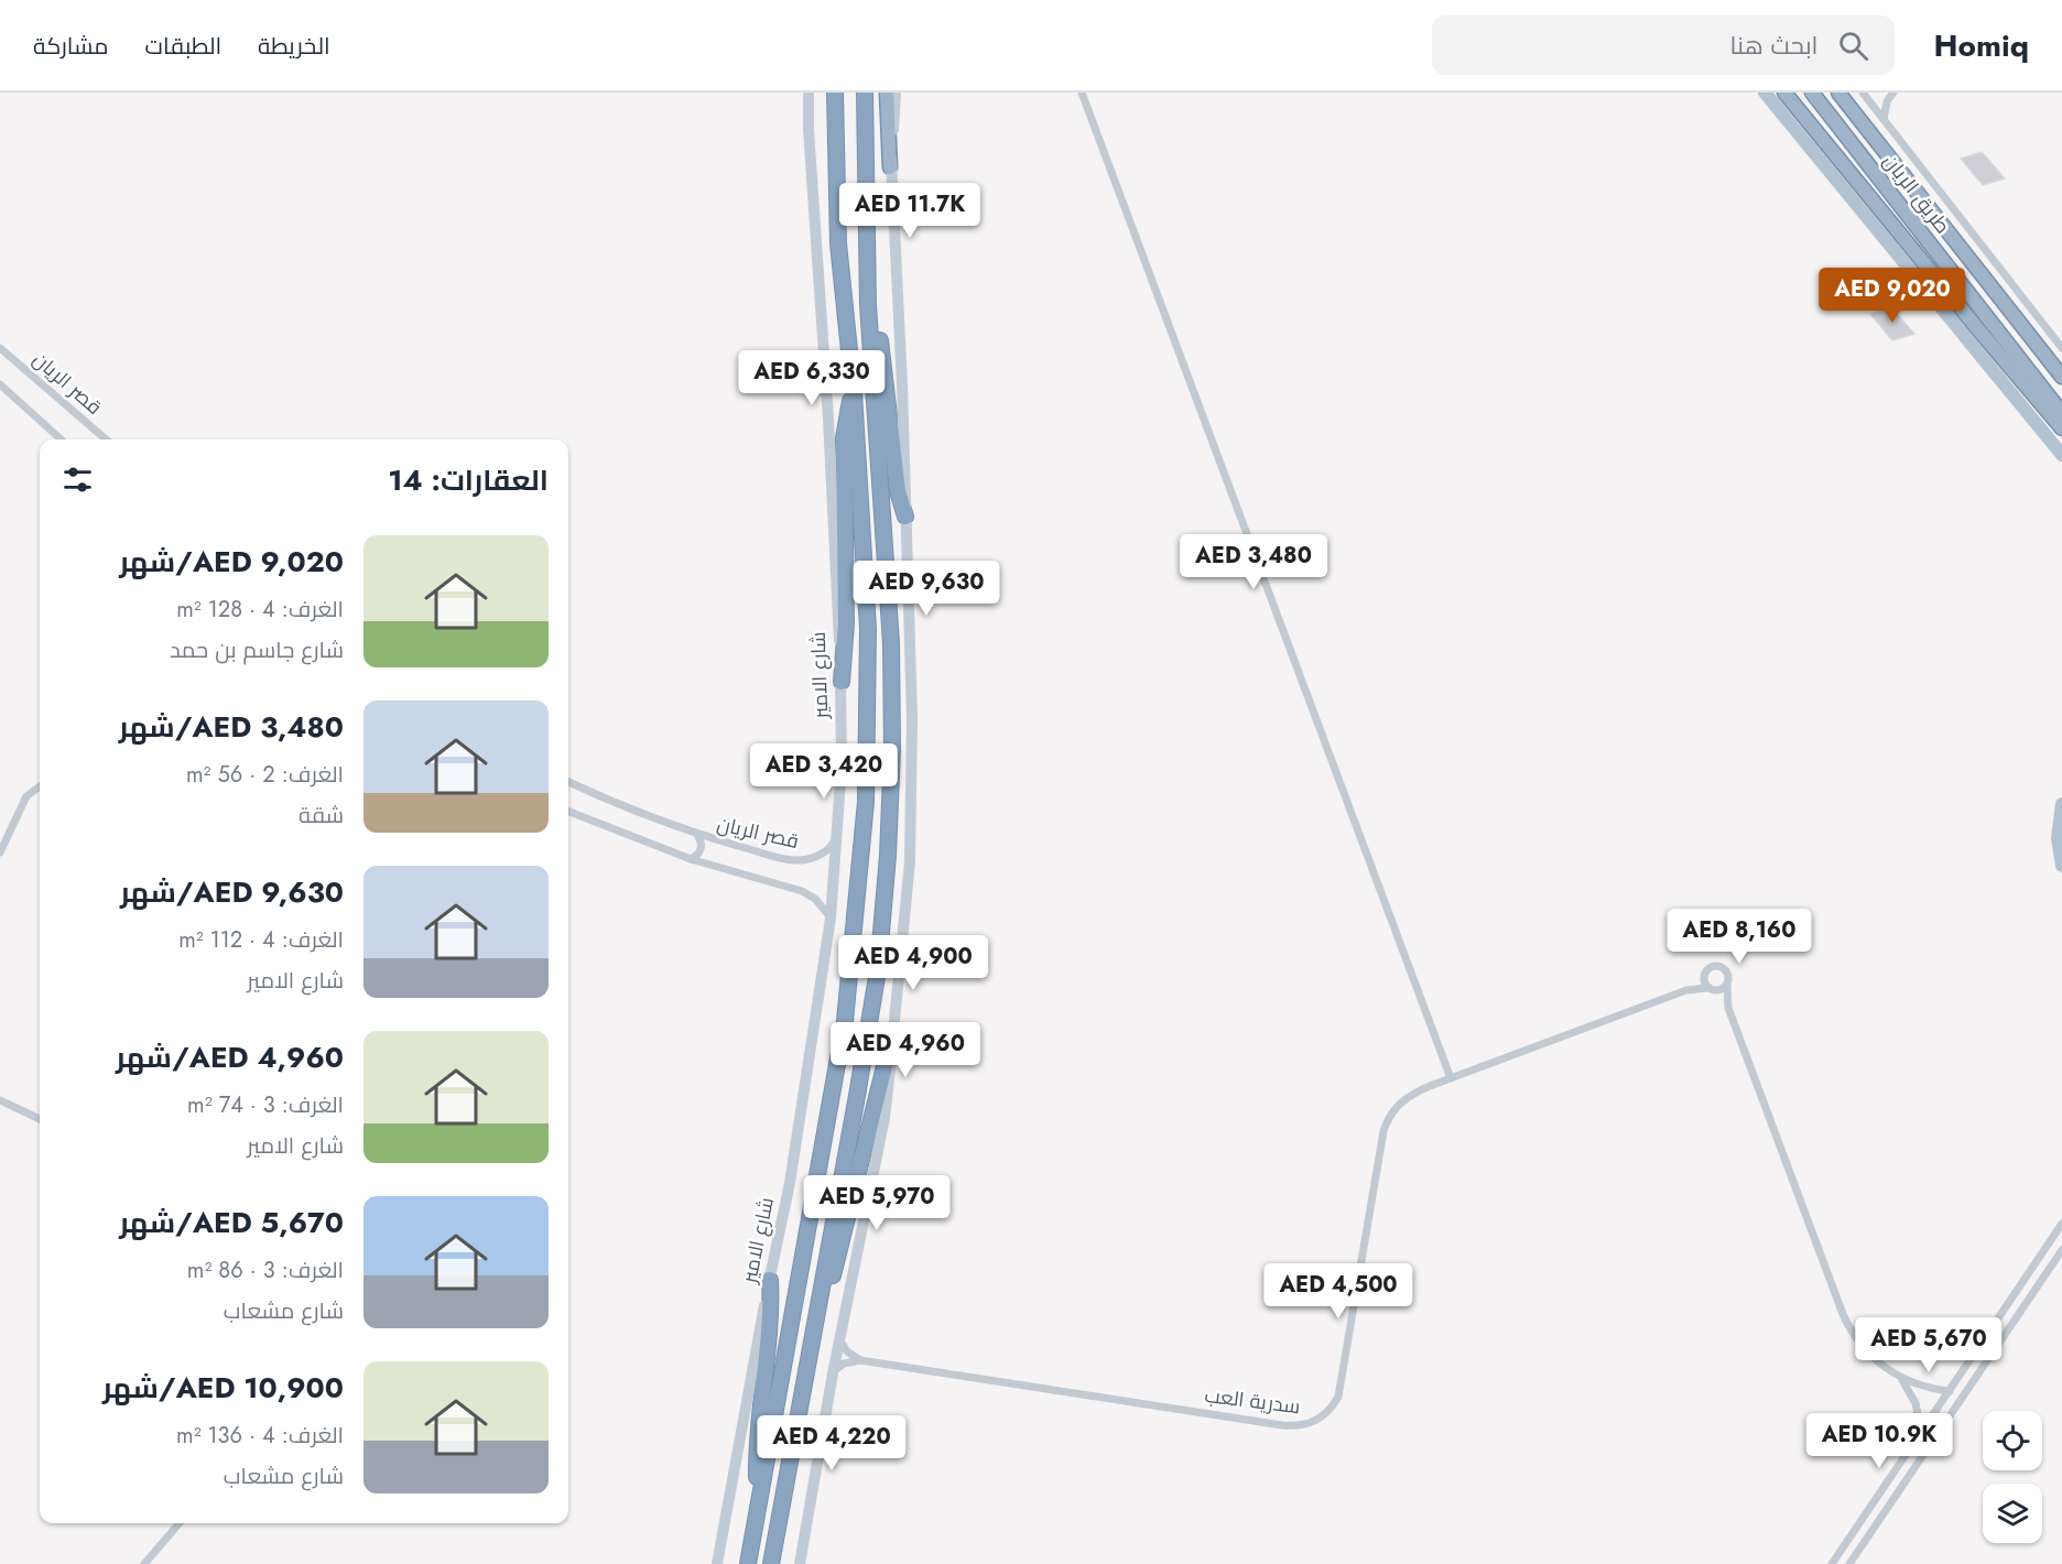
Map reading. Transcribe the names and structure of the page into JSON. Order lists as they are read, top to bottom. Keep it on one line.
{"streets":{"highway":["طريق الريان"],"main road":["شارع الامير"],"street":["قصر الريان","سدرية العب"]},"crossings":[["قصر الريان","شارع الامير"]],"page":{"header":"Homiq","search":"ابحث هنا","nav":["الخريطة","الطبقات","مشاركة"],"price":["AED 11.7K","AED 9,020","AED 6,330","AED 3,480","AED 9,630","AED 3,420","AED 8,160","AED 4,900","AED 4,960","AED 5,970","AED 4,500","AED 5,670","AED 10.9K","AED 4,220"],"heading":"العقارات: 14","list":[{"name":"AED 9,020/شهر","note":"الغرف: 4 · 128 m² · شارع جاسم بن حمد"},{"name":"AED 3,480/شهر","note":"الغرف: 2 · 56 m² · شقة"},{"name":"AED 9,630/شهر","note":"الغرف: 4 · 112 m² · شارع الامير"},{"name":"AED 4,960/شهر","note":"الغرف: 3 · 74 m² · شارع الامير"},{"name":"AED 5,670/شهر","note":"الغرف: 3 · 86 m² · شارع مشعاب"},{"name":"AED 10,900/شهر","note":"الغرف: 4 · 136 m² · شارع مشعاب"}]}}
